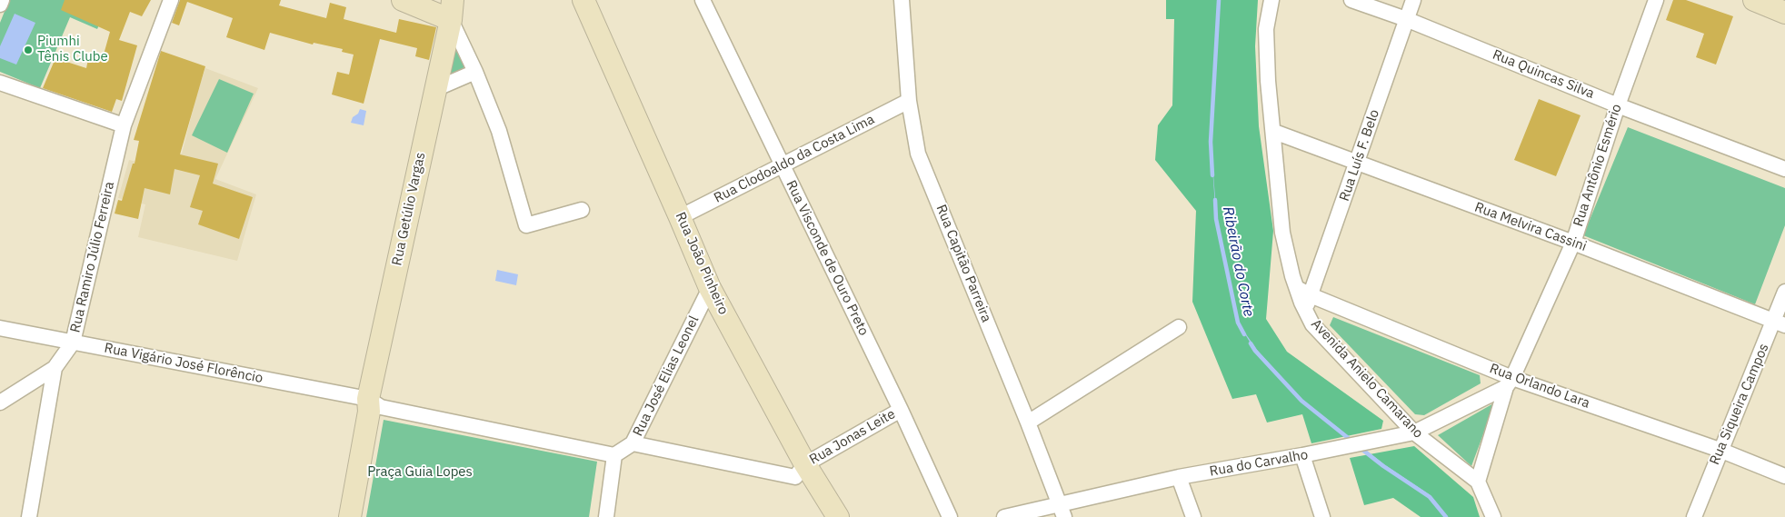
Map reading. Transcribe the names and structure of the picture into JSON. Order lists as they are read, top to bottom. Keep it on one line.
{"streets":{"street":["Rua Quincas Silva","Rua Luís F. Belo","Rua Clodoaldo da Costa Lima","Rua Antônio Esmério","Rua Getúlio Vargas","Rua Melvira Cassini","Rua Ramiro Júlio Ferreira","Rua Visconde de Ouro Preto","Rua João Pinheiro","Rua Capitão Parreira","Rua Vigário José Florêncio","Rua José Elias Leonel","Avenida Anielo Camarano","Rua Orlando Lara","Rua Siqueira Campos","Rua Jonas Leite","Rua do Carvalho"]},"crossings":[["Rua Quincas Silva","Rua Luís F. Belo"],["Rua Quincas Silva","Rua Antônio Esmério"],["Rua Luís F. Belo","Rua Melvira Cassini"],["Rua Luís F. Belo","Avenida Anielo Camarano"],["Rua Luís F. Belo","Rua Orlando Lara"],["Rua Clodoaldo da Costa Lima","Rua Visconde de Ouro Preto"],["Rua Clodoaldo da Costa Lima","Rua João Pinheiro"],["Rua Clodoaldo da Costa Lima","Rua Capitão Parreira"],["Rua Antônio Esmério","Rua Melvira Cassini"],["Rua Antônio Esmério","Avenida Anielo Camarano"],["Rua Antônio Esmério","Rua Orlando Lara"],["Rua Antônio Esmério","Rua do Carvalho"],["Rua Getúlio Vargas","Rua Vigário José Florêncio"],["Rua Melvira Cassini","Avenida Anielo Camarano"],["Rua Melvira Cassini","Rua Siqueira Campos"],["Rua Ramiro Júlio Ferreira","Rua Vigário José Florêncio"],["Rua Visconde de Ouro Preto","Rua Jonas Leite"],["Rua João Pinheiro","Rua José Elias Leonel"],["Rua João Pinheiro","Rua Jonas Leite"],["Rua Capitão Parreira","Rua do Carvalho"],["Avenida Anielo Camarano","Rua Orlando Lara"],["Avenida Anielo Camarano","Rua do Carvalho"],["Rua Orlando Lara","Rua Siqueira Campos"],["Rua Orlando Lara","Rua do Carvalho"]],"water":["Ribeirão do Corte"],"parks":["Praça Guia Lopes"],"places":["Piumhi Tênis Clube"]}
